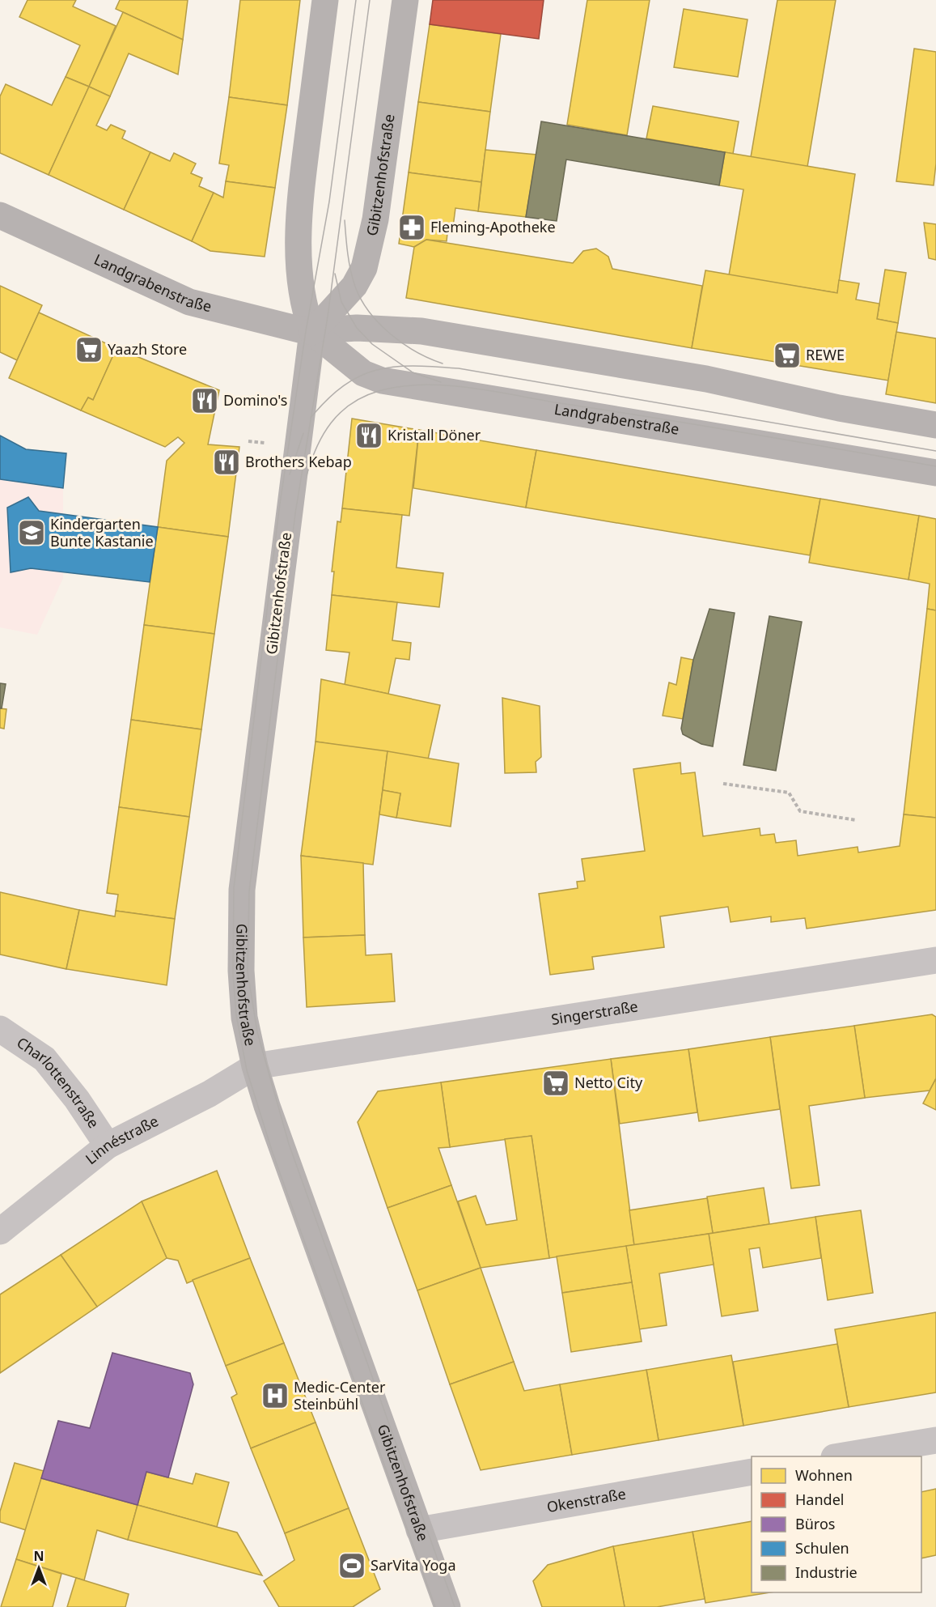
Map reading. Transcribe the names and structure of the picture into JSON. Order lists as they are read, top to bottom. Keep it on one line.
{"streets":{"main road":["Gibitzenhofstraße","Landgrabenstraße"],"street":["Singerstraße","Charlottenstraße","Linnéstraße","Okenstraße"]},"crossings":[["Gibitzenhofstraße","Landgrabenstraße"],["Gibitzenhofstraße","Singerstraße"],["Gibitzenhofstraße","Linnéstraße"],["Gibitzenhofstraße","Okenstraße"],["Singerstraße","Linnéstraße"],["Charlottenstraße","Linnéstraße"]],"places":{"pharmacy":["Fleming-Apotheke"],"supermarket":["Yaazh Store","REWE","Netto City"],"restaurant":["Domino's","Kristall Döner","Brothers Kebap"],"school or university":["Kindergarten Bunte Kastanie"],"hospital":["Medic-Center Steinbühl"],"sports":["SarVita Yoga"]},"legend":["Wohnen","Handel","Büros","Schulen","Industrie"],"north":"top"}
